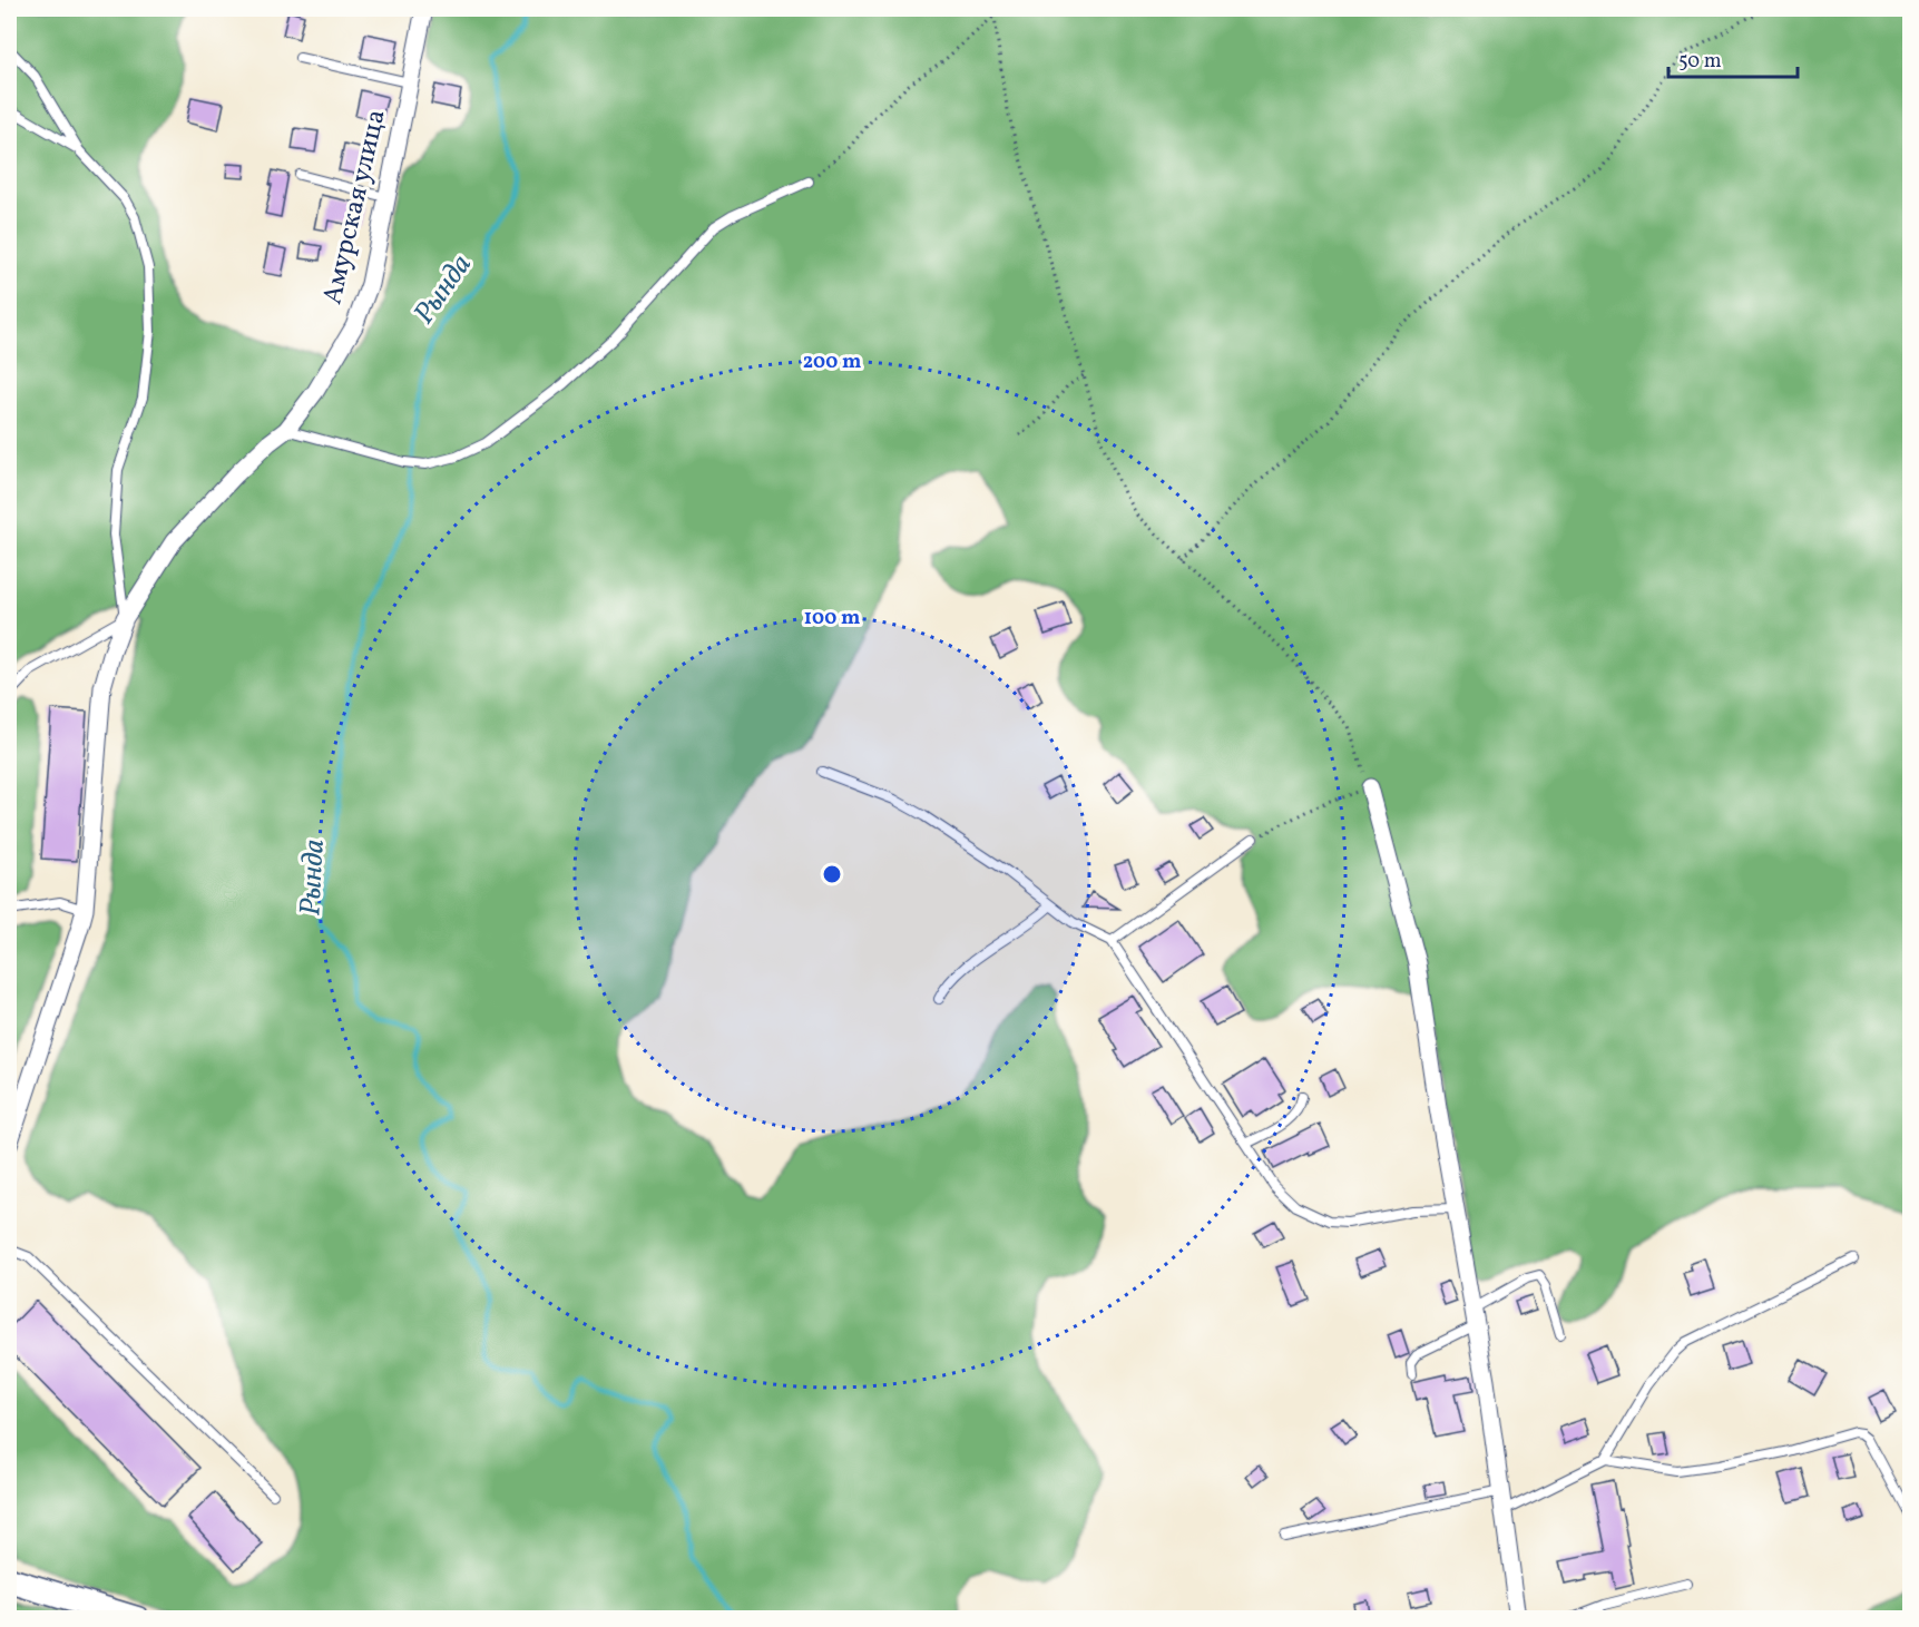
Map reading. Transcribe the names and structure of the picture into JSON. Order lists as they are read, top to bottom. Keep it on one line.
{"streets":{"street":["Амурская улица"]},"water":["Рында"],"scale_bar":"50 m","rings":["200 m","100 m"]}
